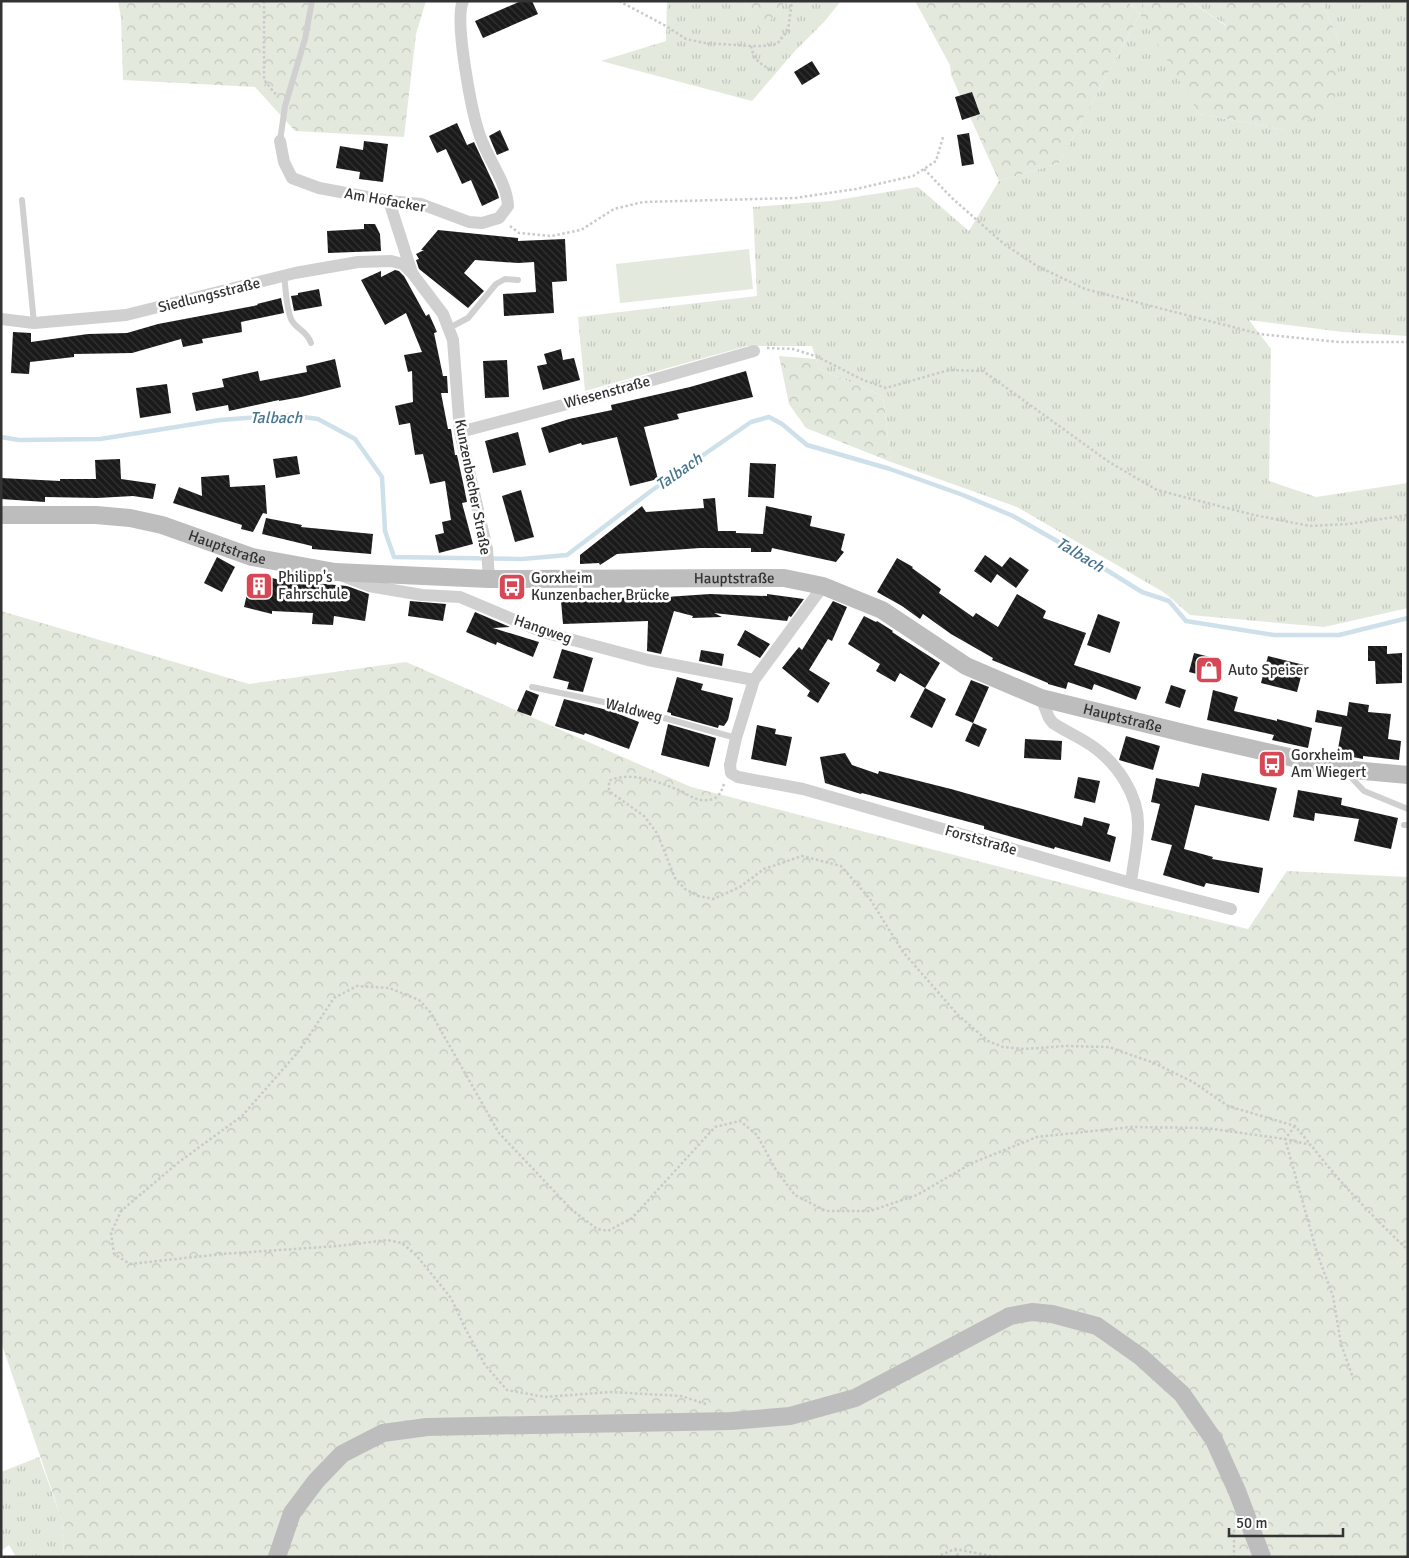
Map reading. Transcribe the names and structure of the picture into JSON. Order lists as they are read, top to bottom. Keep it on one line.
{"streets":{"main road":["Hauptstraße"],"street":["Am Hofacker","Siedlungsstraße","Wiesenstraße","Kunzenbacher Straße","Hangweg","Forststraße"],"lane":["Waldweg"]},"crossings":[["Am Hofacker","Kunzenbacher Straße"],["Siedlungsstraße","Kunzenbacher Straße"],["Wiesenstraße","Kunzenbacher Straße"],["Kunzenbacher Straße","Hauptstraße"],["Hauptstraße","Hangweg"]],"water":["Talbach"],"places":{"building":["Philipp's Fahrschule"],"bus stop":["Gorxheim Kunzenbacher Brücke","Gorxheim Am Wiegert"],"shop":["Auto Speiser"]},"scale_bar":"50 m"}
